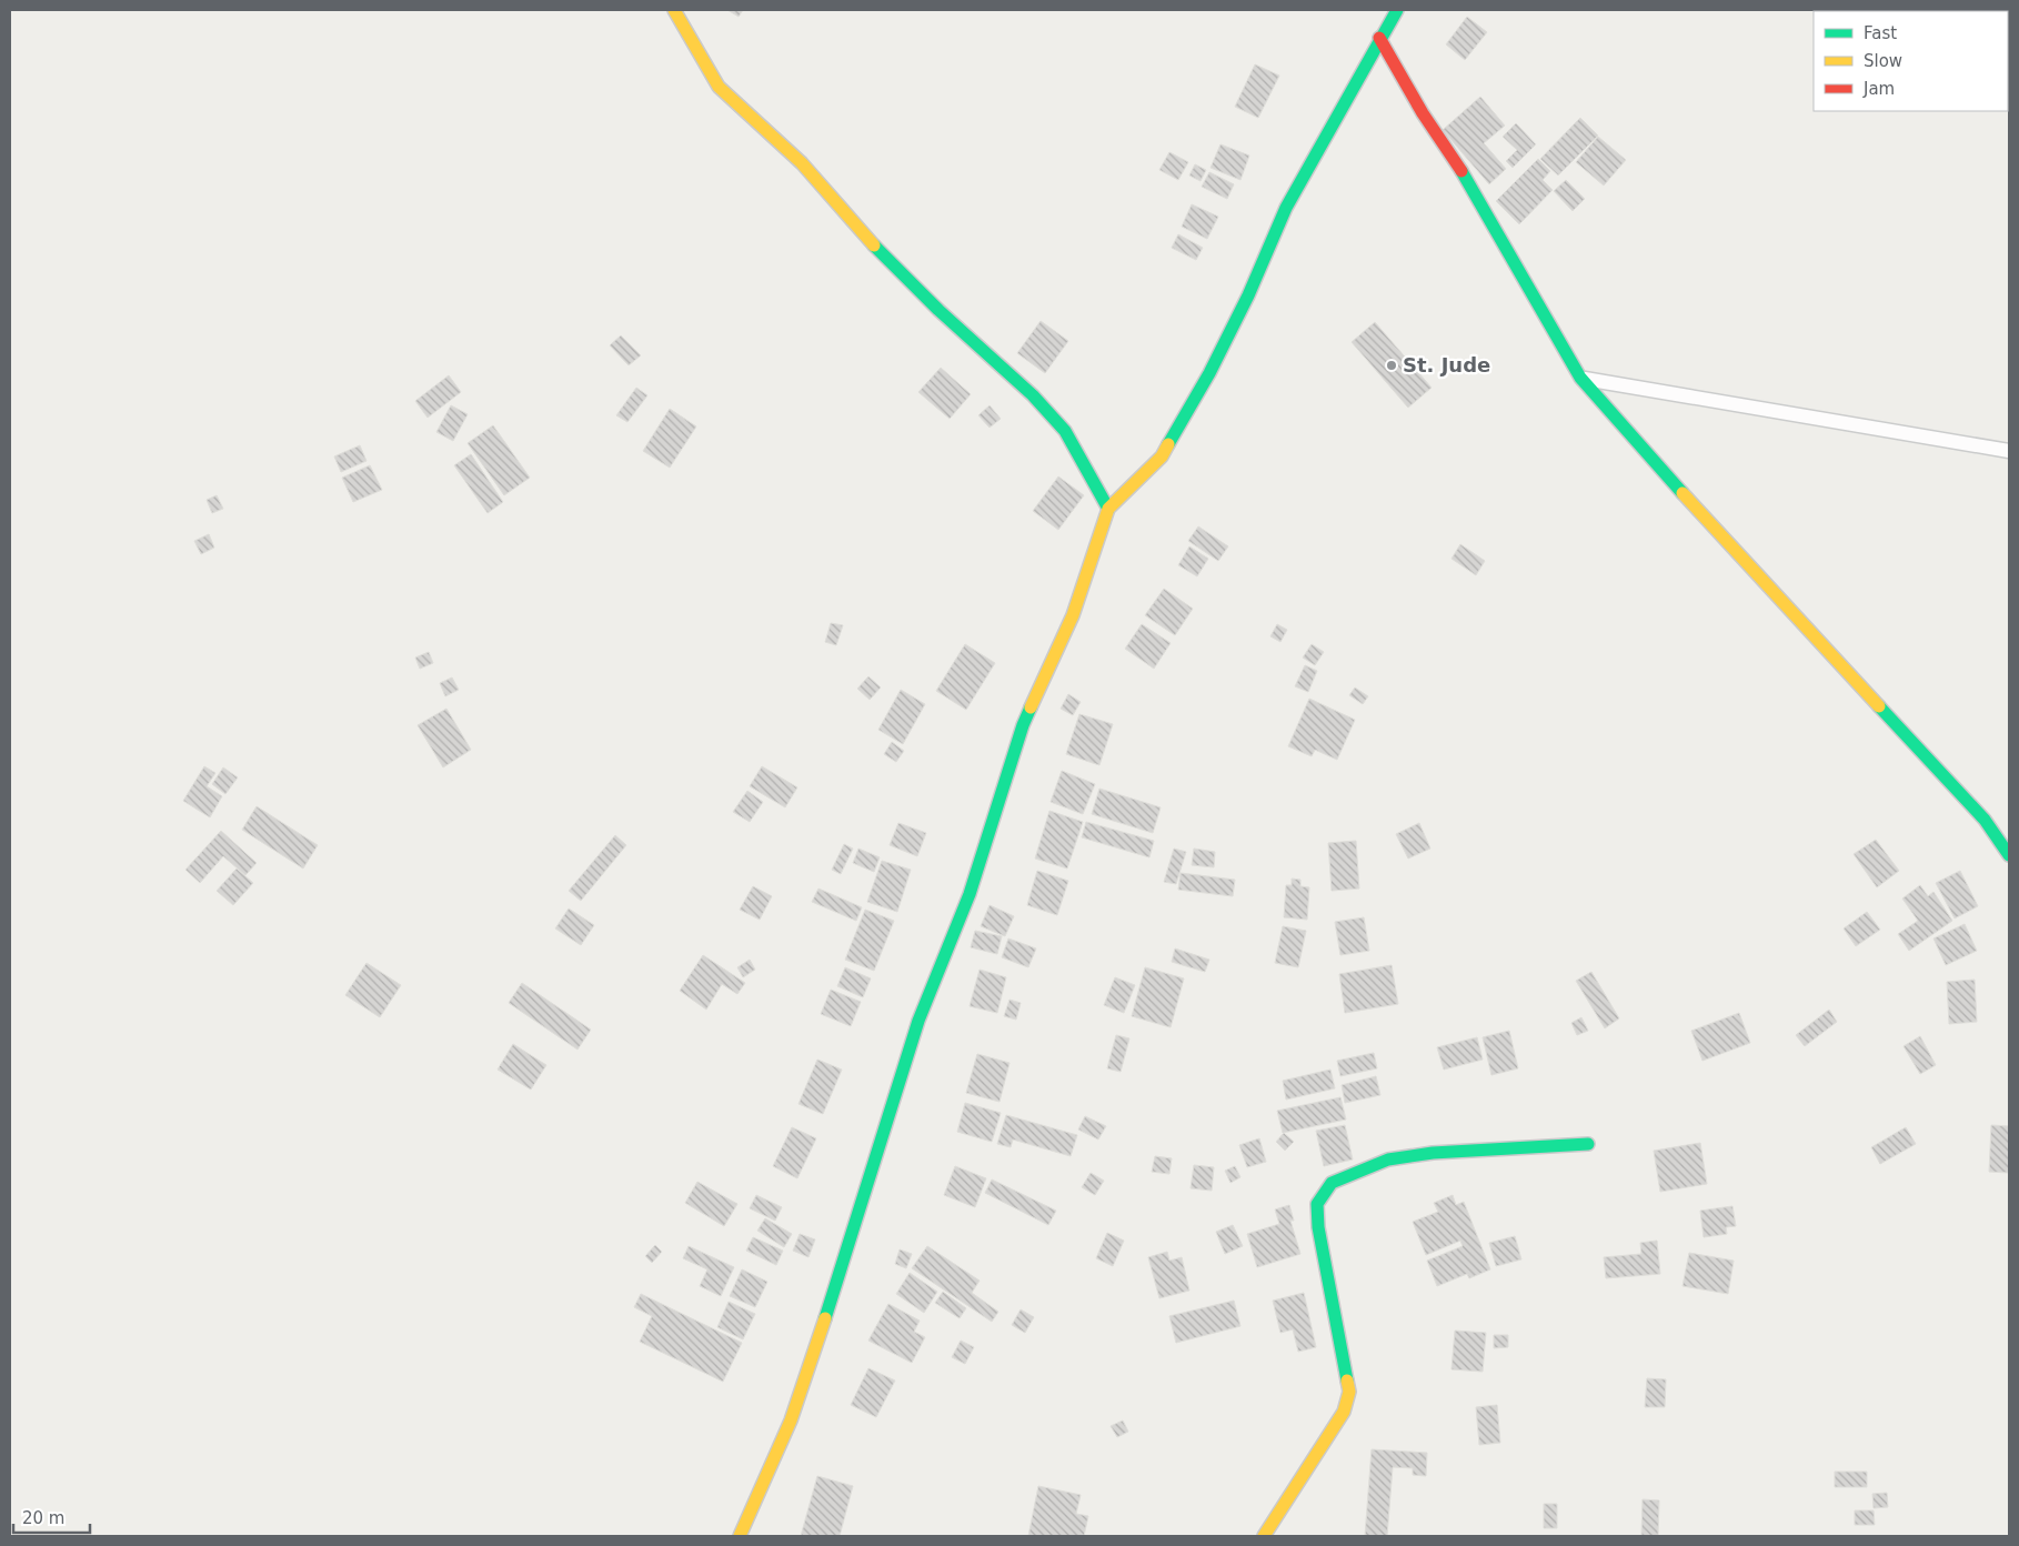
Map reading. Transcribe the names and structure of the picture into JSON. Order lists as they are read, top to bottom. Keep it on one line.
{"places":["St. Jude"],"legend":["Fast","Slow","Jam"],"scale_bar":"20 m"}
